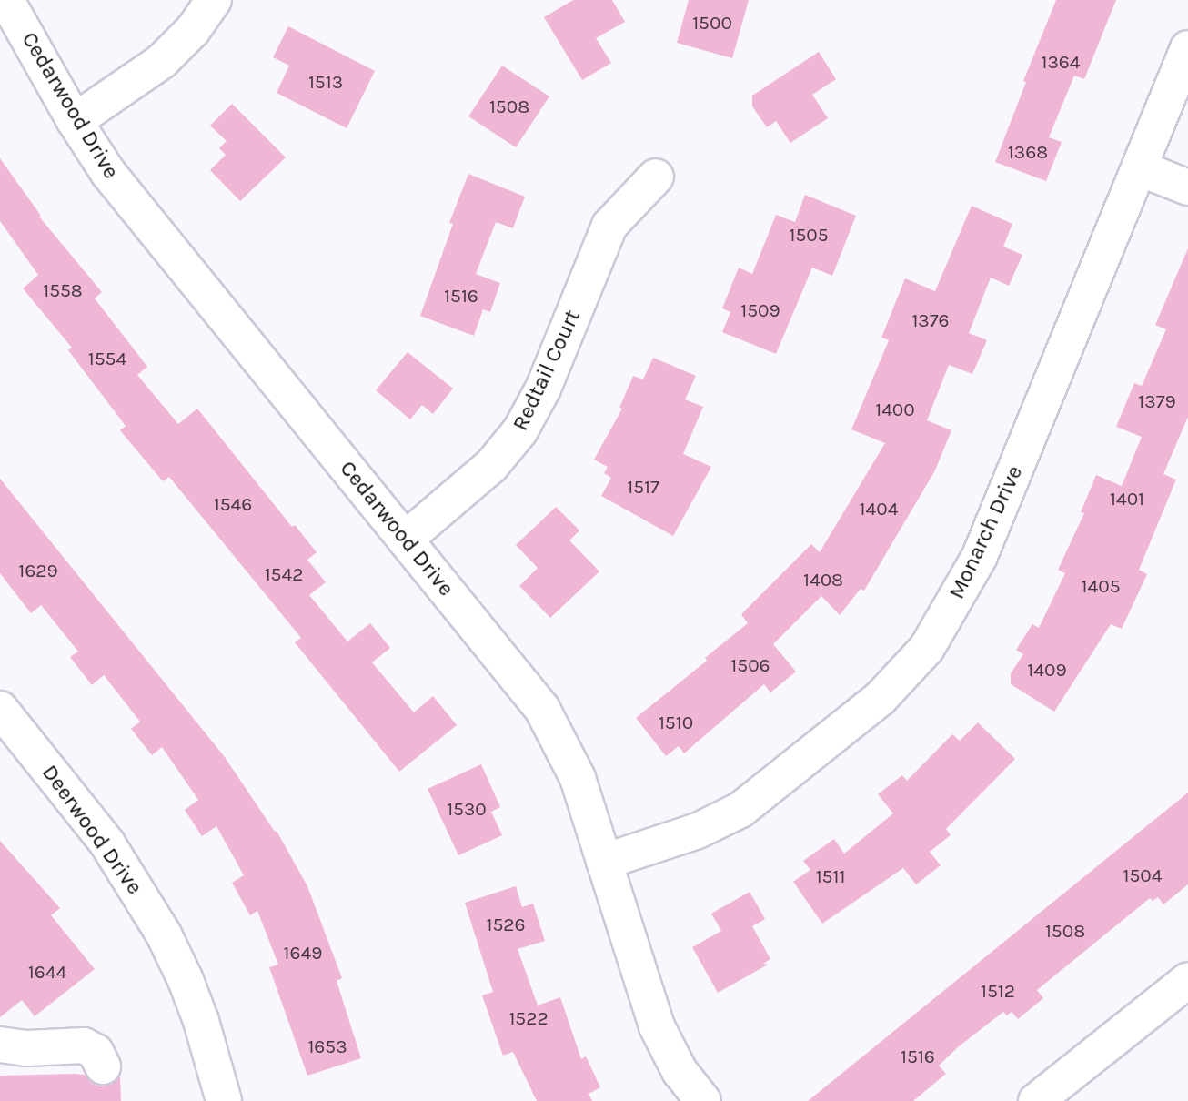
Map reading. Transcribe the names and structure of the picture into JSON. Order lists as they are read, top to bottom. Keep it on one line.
{"streets":{"street":["Cedarwood Drive","Redtail Court","Monarch Drive","Deerwood Drive"]},"crossings":[["Cedarwood Drive","Redtail Court"],["Cedarwood Drive","Monarch Drive"]],"house_numbers":["1500","1364","1513","1508","1368","1505","1558","1516","1509","1376","1554","1379","1400","1517","1401","1546","1404","1629","1542","1408","1405","1506","1409","1510","1530","1504","1511","1526","1508","1649","1644","1512","1522","1653","1516"]}
